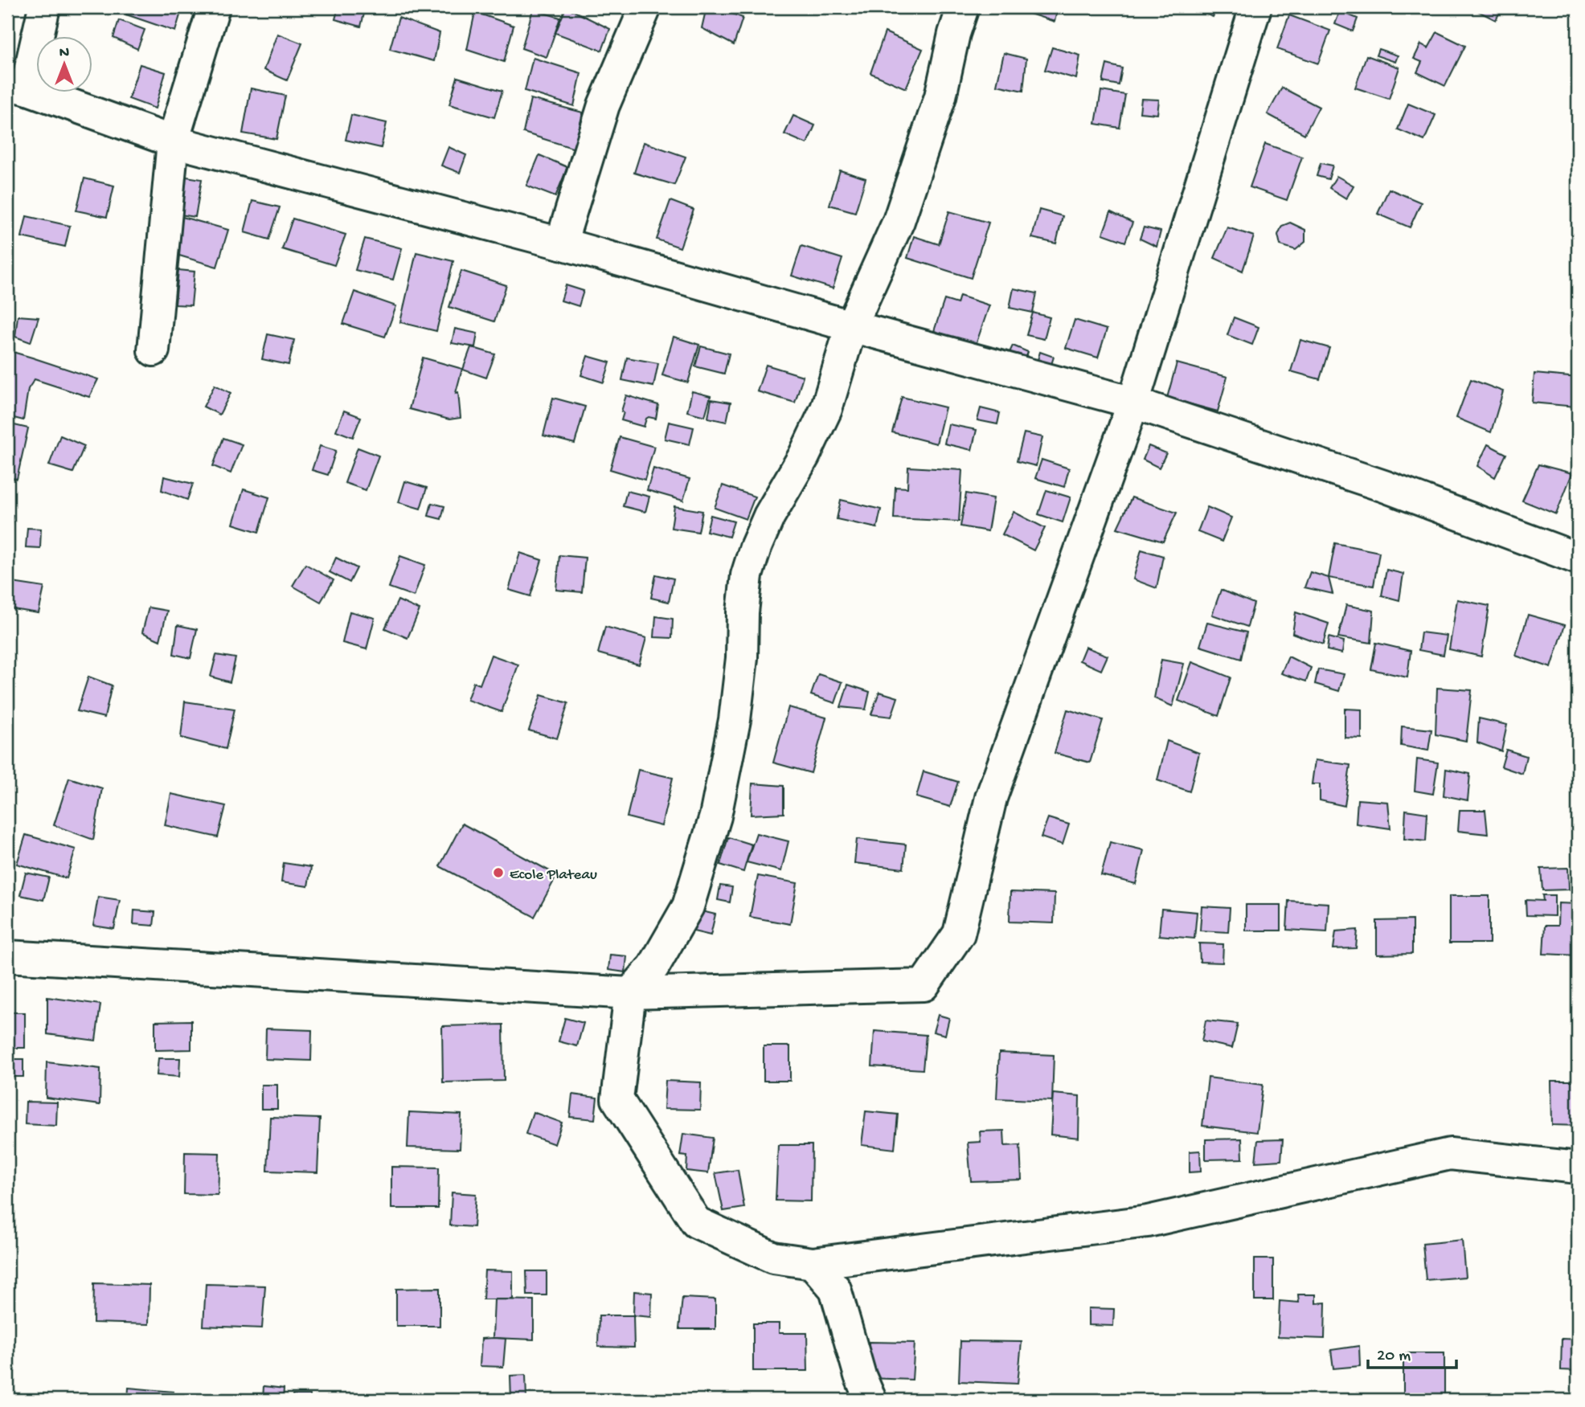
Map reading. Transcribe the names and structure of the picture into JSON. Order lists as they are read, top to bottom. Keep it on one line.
{"places":["Ecole Plateau"],"scale_bar":"20 m","north":"top"}
